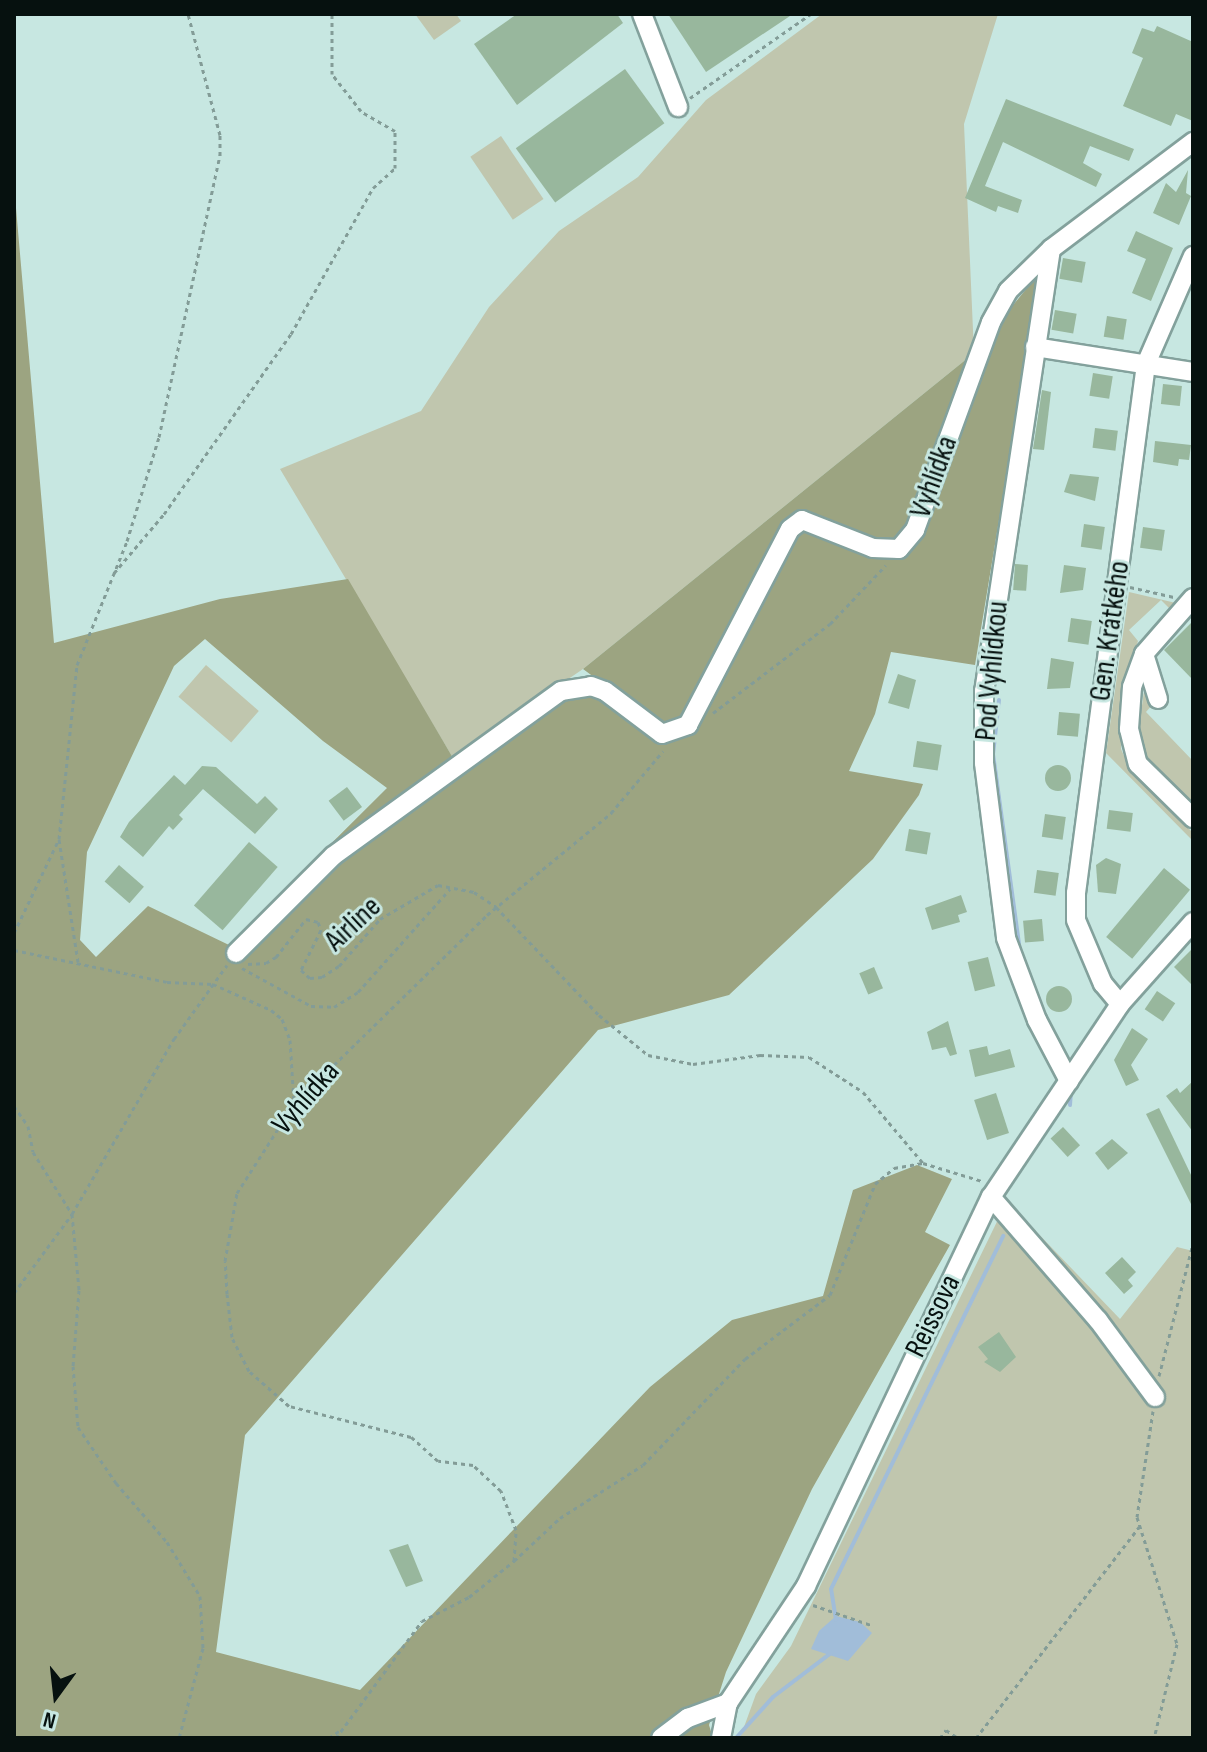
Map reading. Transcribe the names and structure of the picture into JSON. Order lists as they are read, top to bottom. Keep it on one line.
{"streets":{"street":["Vyhlídka","Gen. Krátkého","Pod Vyhlídkou","Reissova"],"path":["Airline"]},"crossings":[["Vyhlídka","Pod Vyhlídkou"],["Gen. Krátkého","Reissova"],["Pod Vyhlídkou","Reissova"]],"north":"bottom"}
